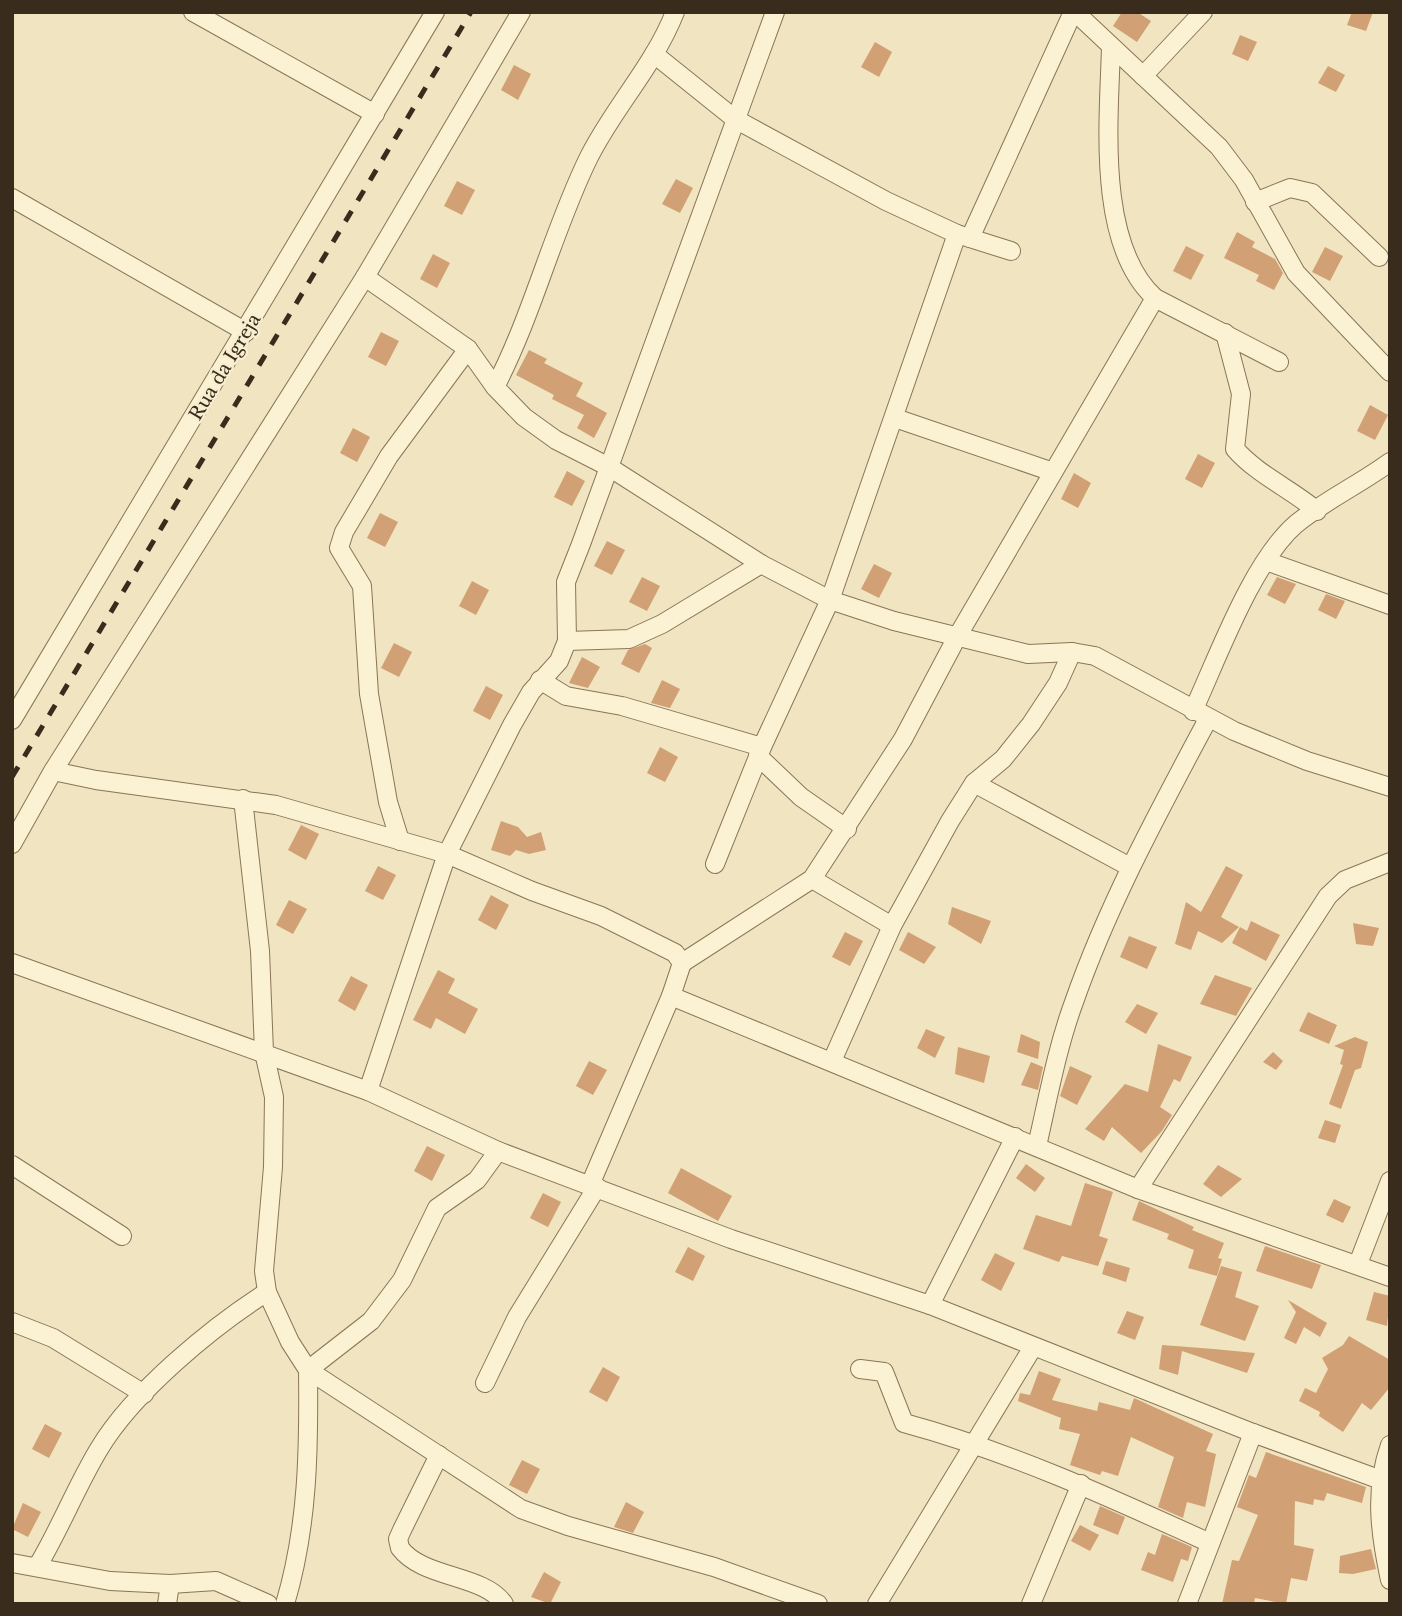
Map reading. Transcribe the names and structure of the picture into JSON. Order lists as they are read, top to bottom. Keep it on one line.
{"streets":{"street":["Rua da Igreja"]}}
